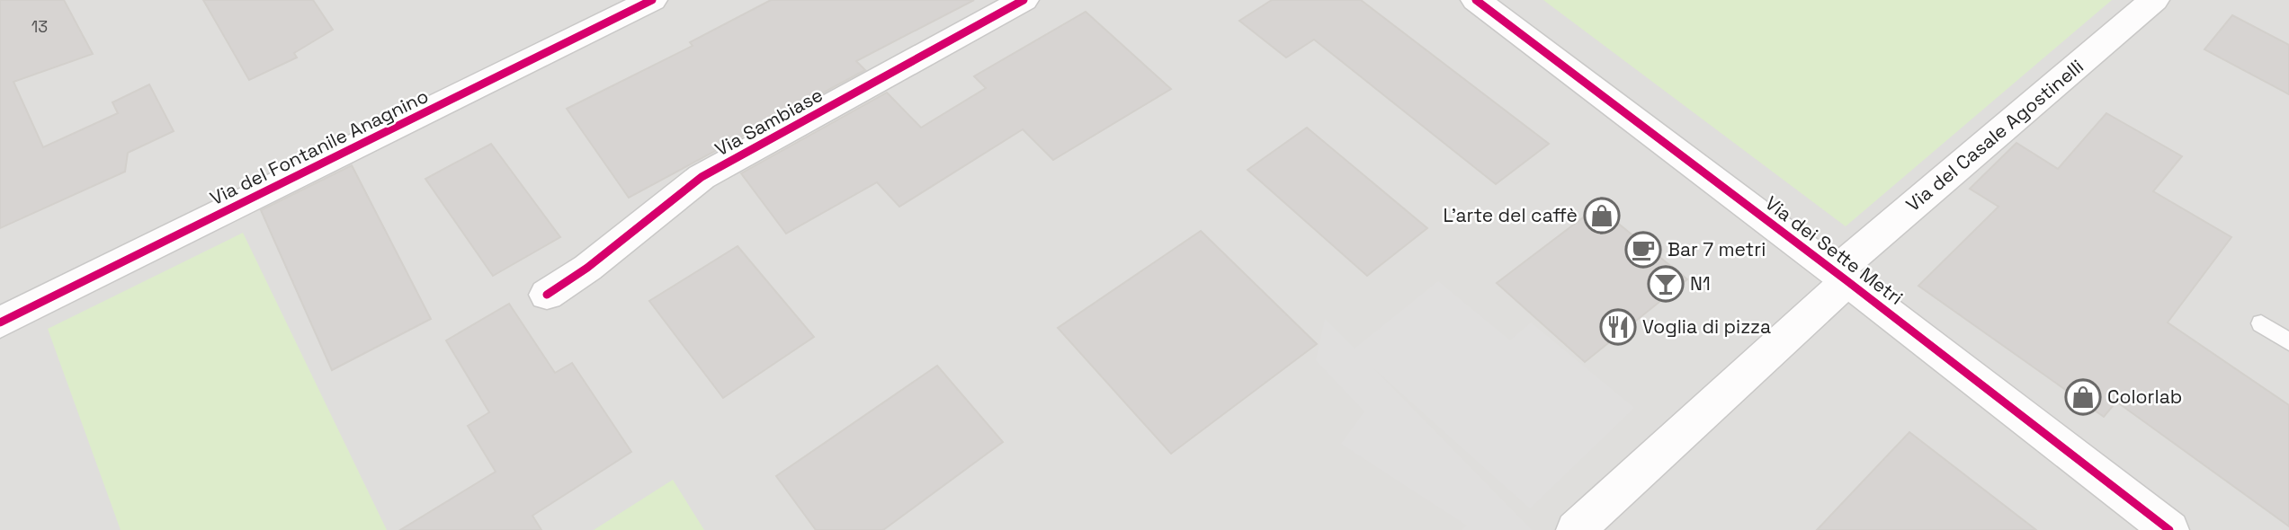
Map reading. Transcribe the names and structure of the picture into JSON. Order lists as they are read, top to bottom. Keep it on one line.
{"streets":{"street":["Via Sambiase","Via del Casale Agostinelli","Via del Fontanile Anagnino","Via dei Sette Metri"]},"crossings":[["Via del Casale Agostinelli","Via dei Sette Metri"]],"places":{"shop":["L'arte del caffè","Colorlab"],"cafe":["Bar 7 metri"],"bar":["N1"],"restaurant":["Voglia di pizza"]},"house_numbers":["13"]}
